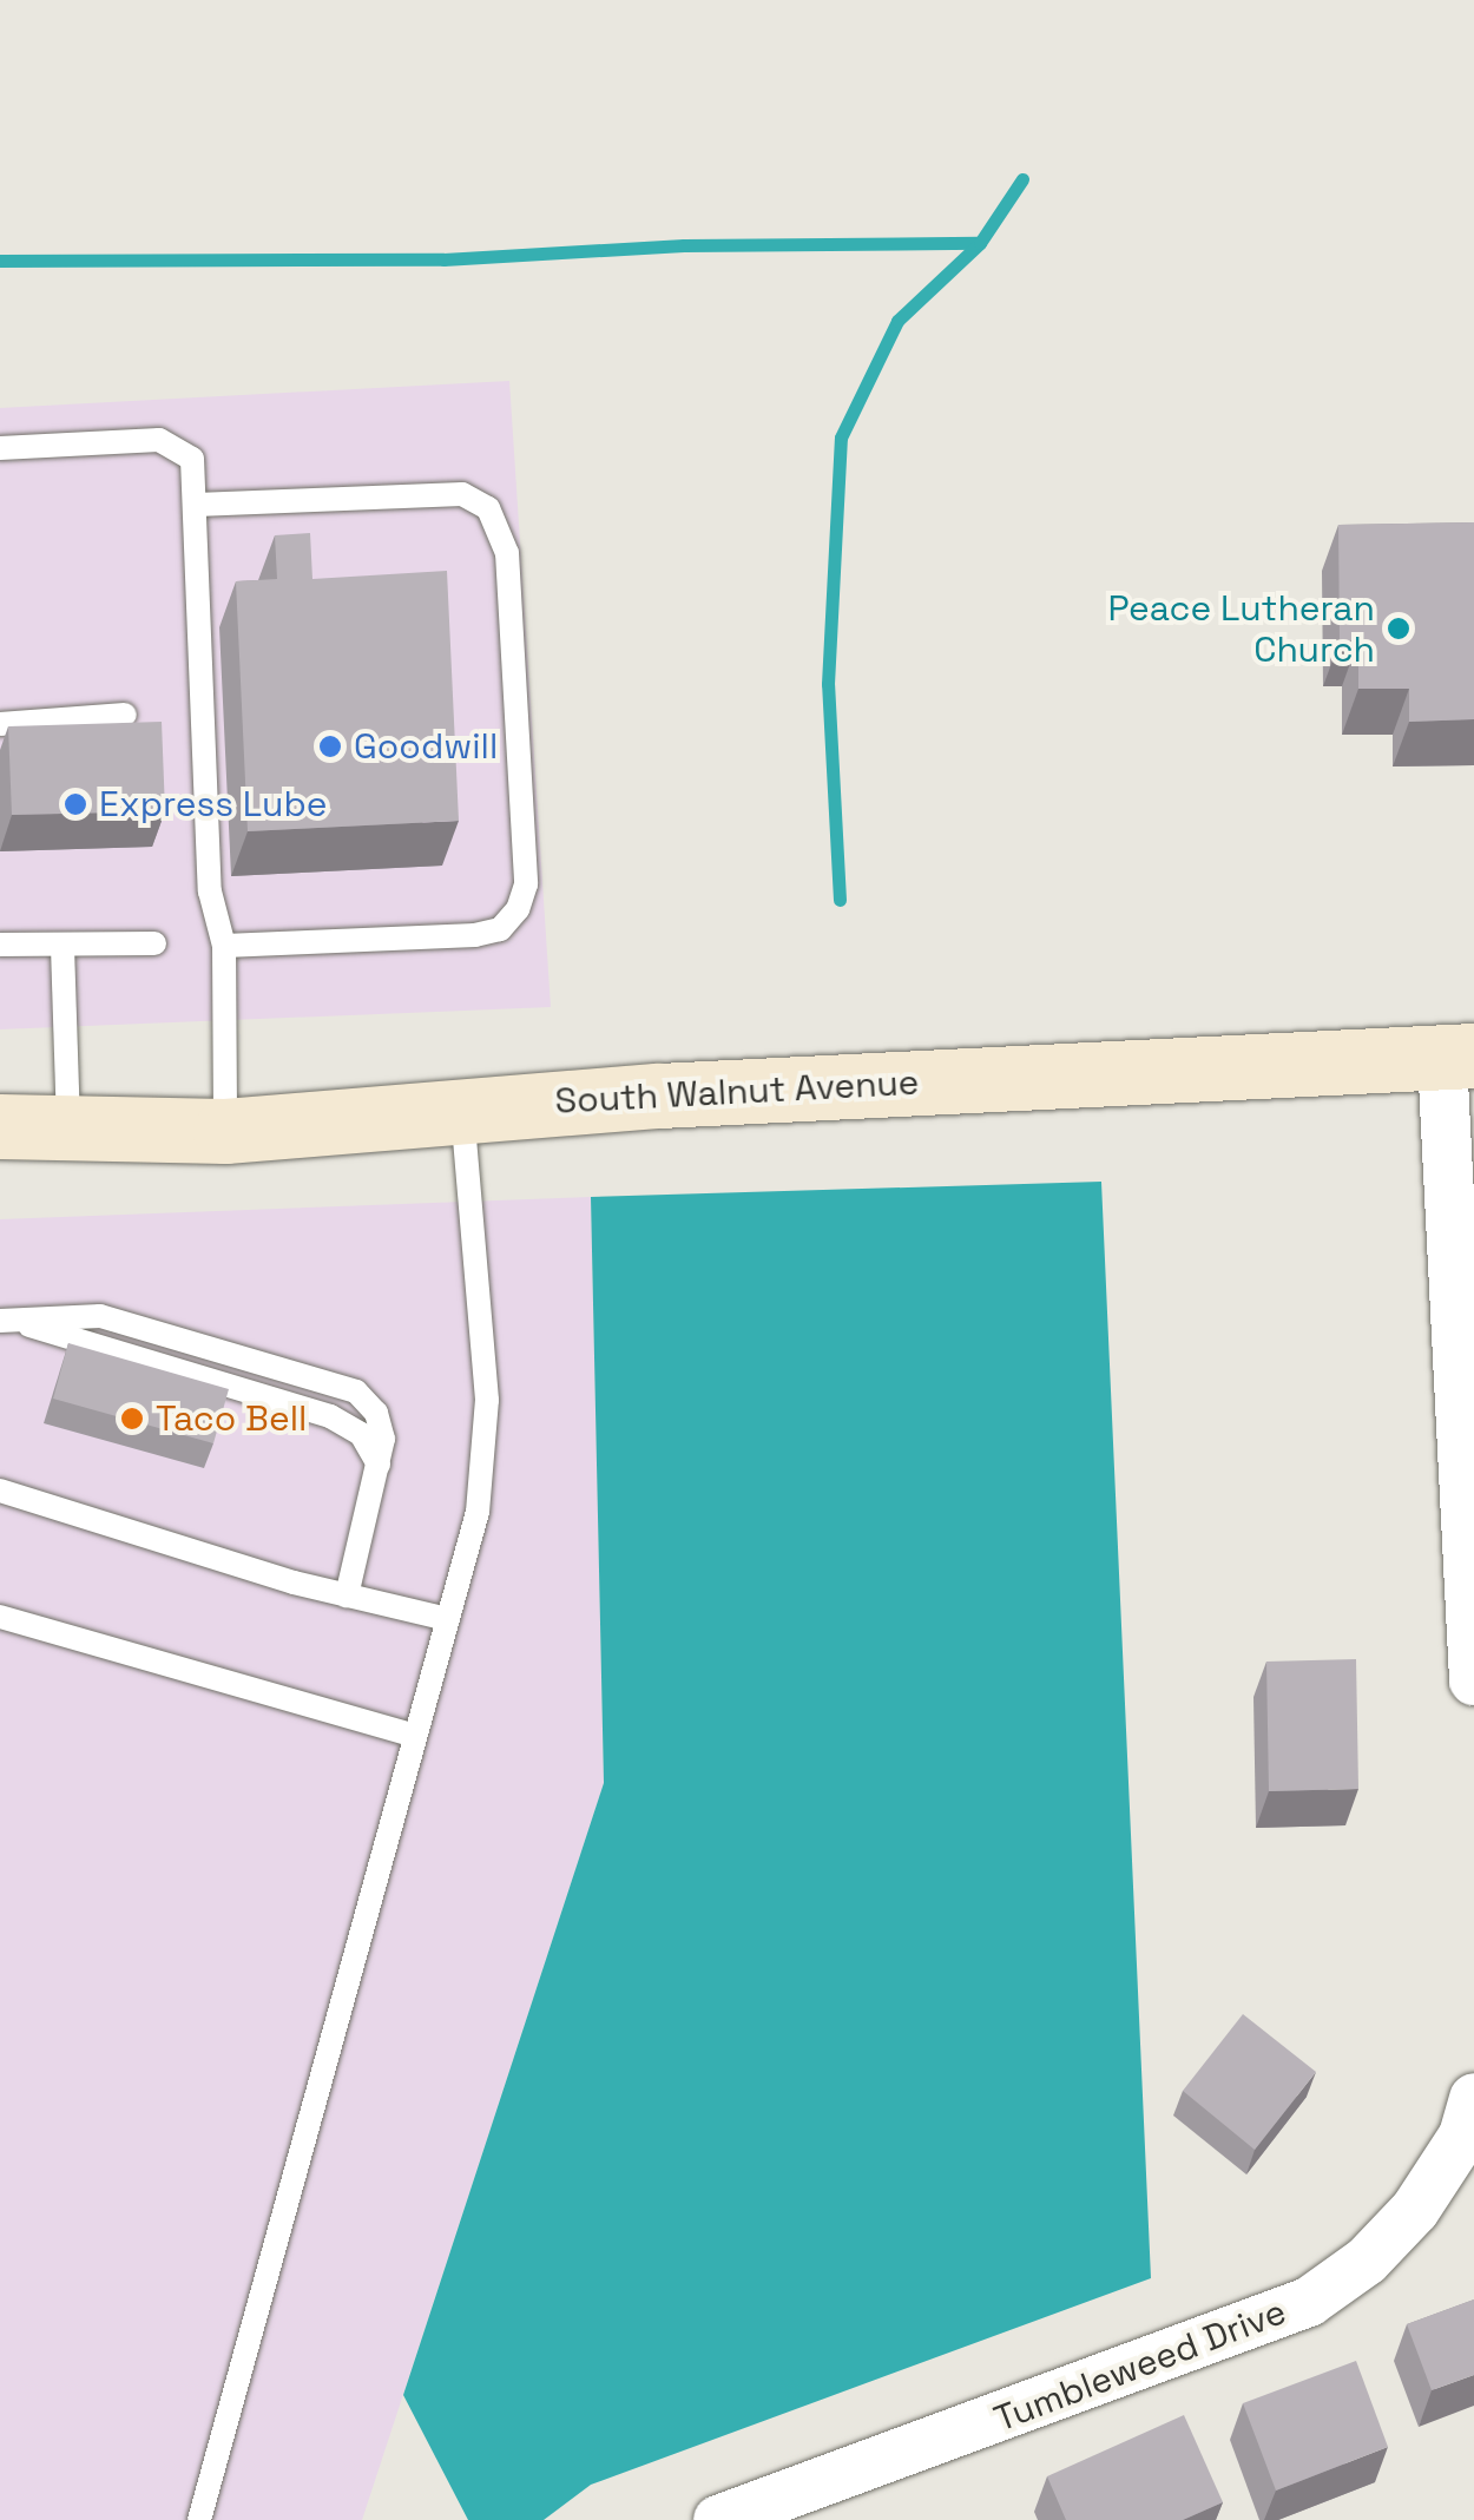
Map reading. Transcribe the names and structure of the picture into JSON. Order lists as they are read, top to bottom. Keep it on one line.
{"streets":{"street":["South Walnut Avenue","Tumbleweed Drive"]},"places":["Peace Lutheran Church","Goodwill","Express Lube","Taco Bell"]}
